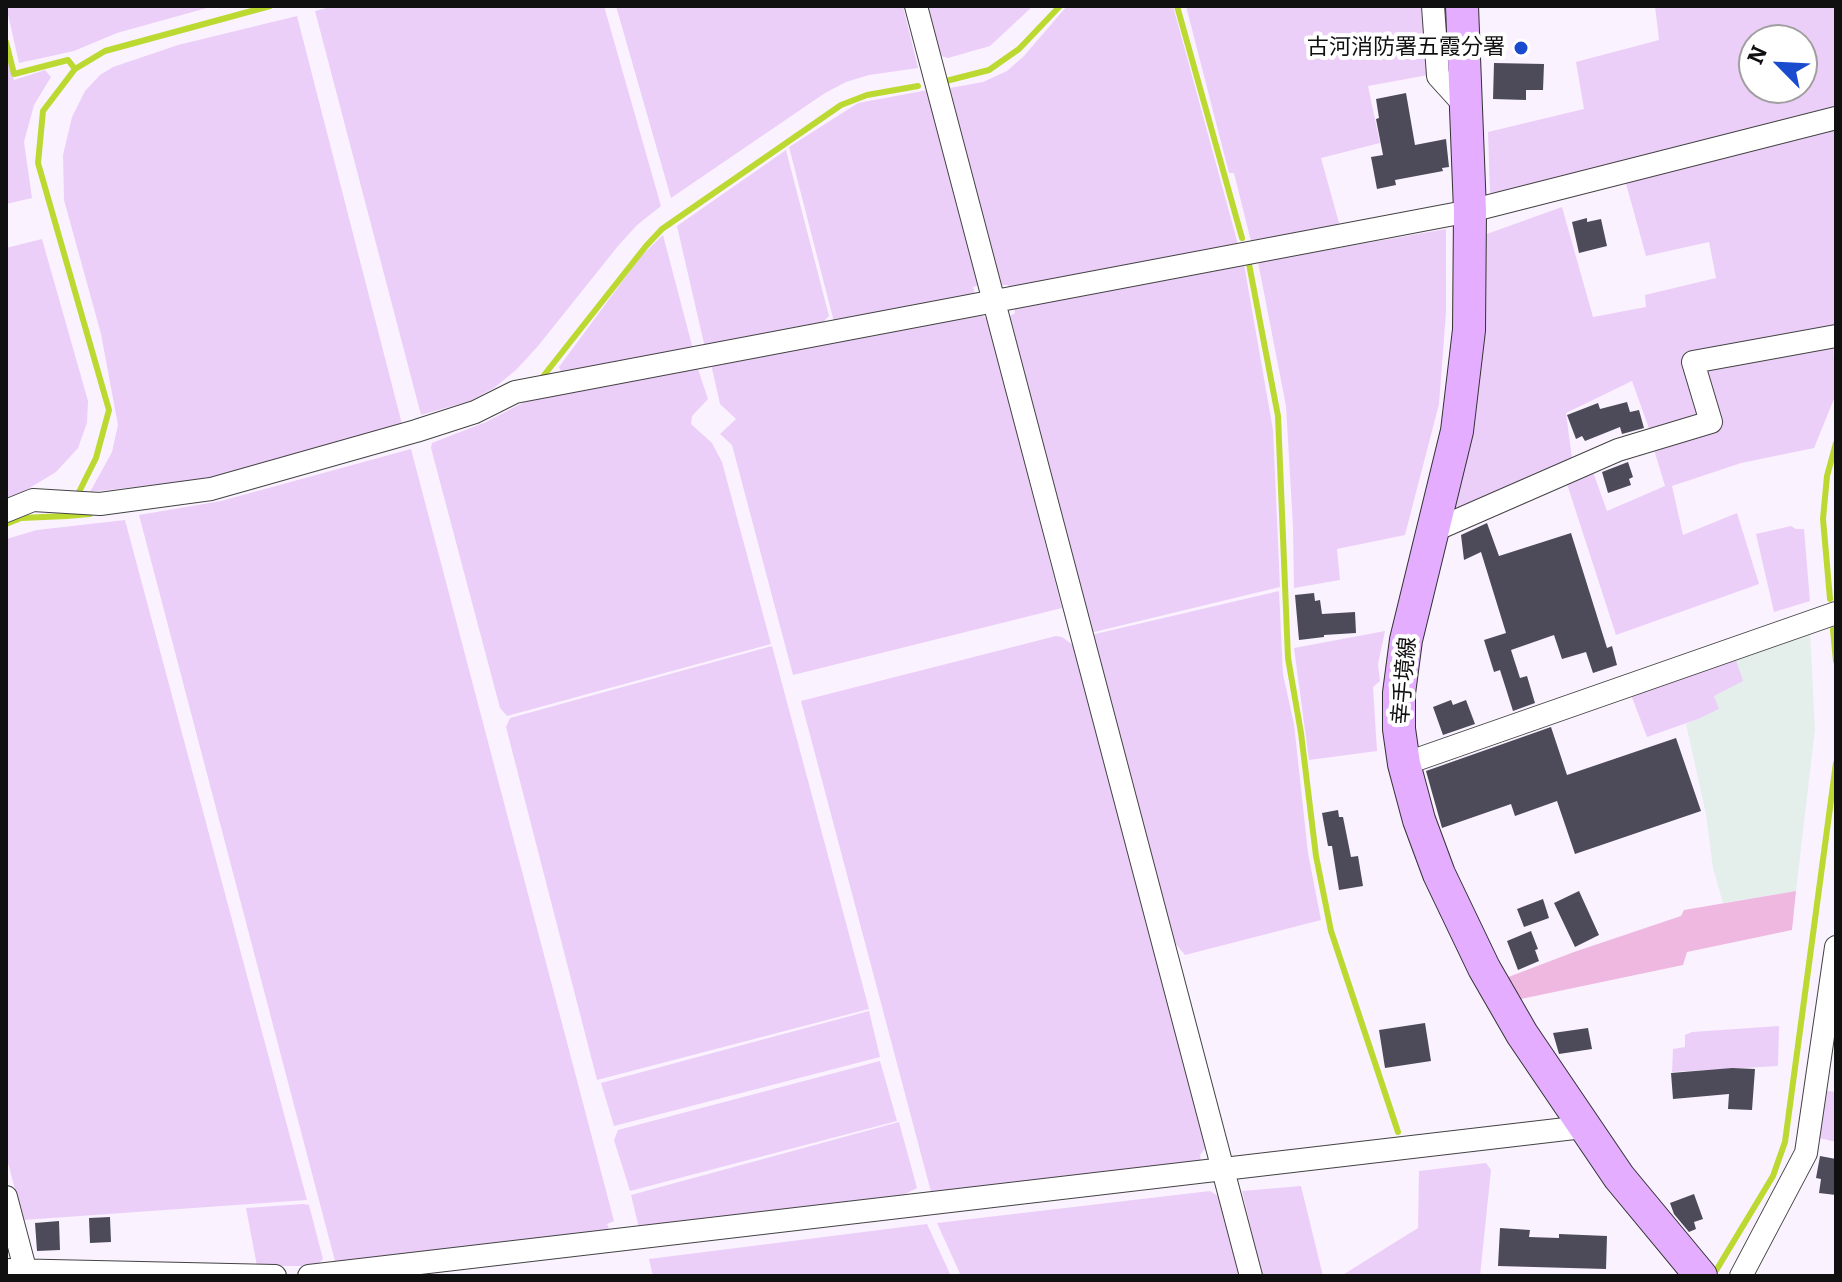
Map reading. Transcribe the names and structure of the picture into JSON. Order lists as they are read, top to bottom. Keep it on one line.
{"streets":{"main road":["幸手境線"]},"places":["古河消防署五霞分署"],"north":"top left"}
